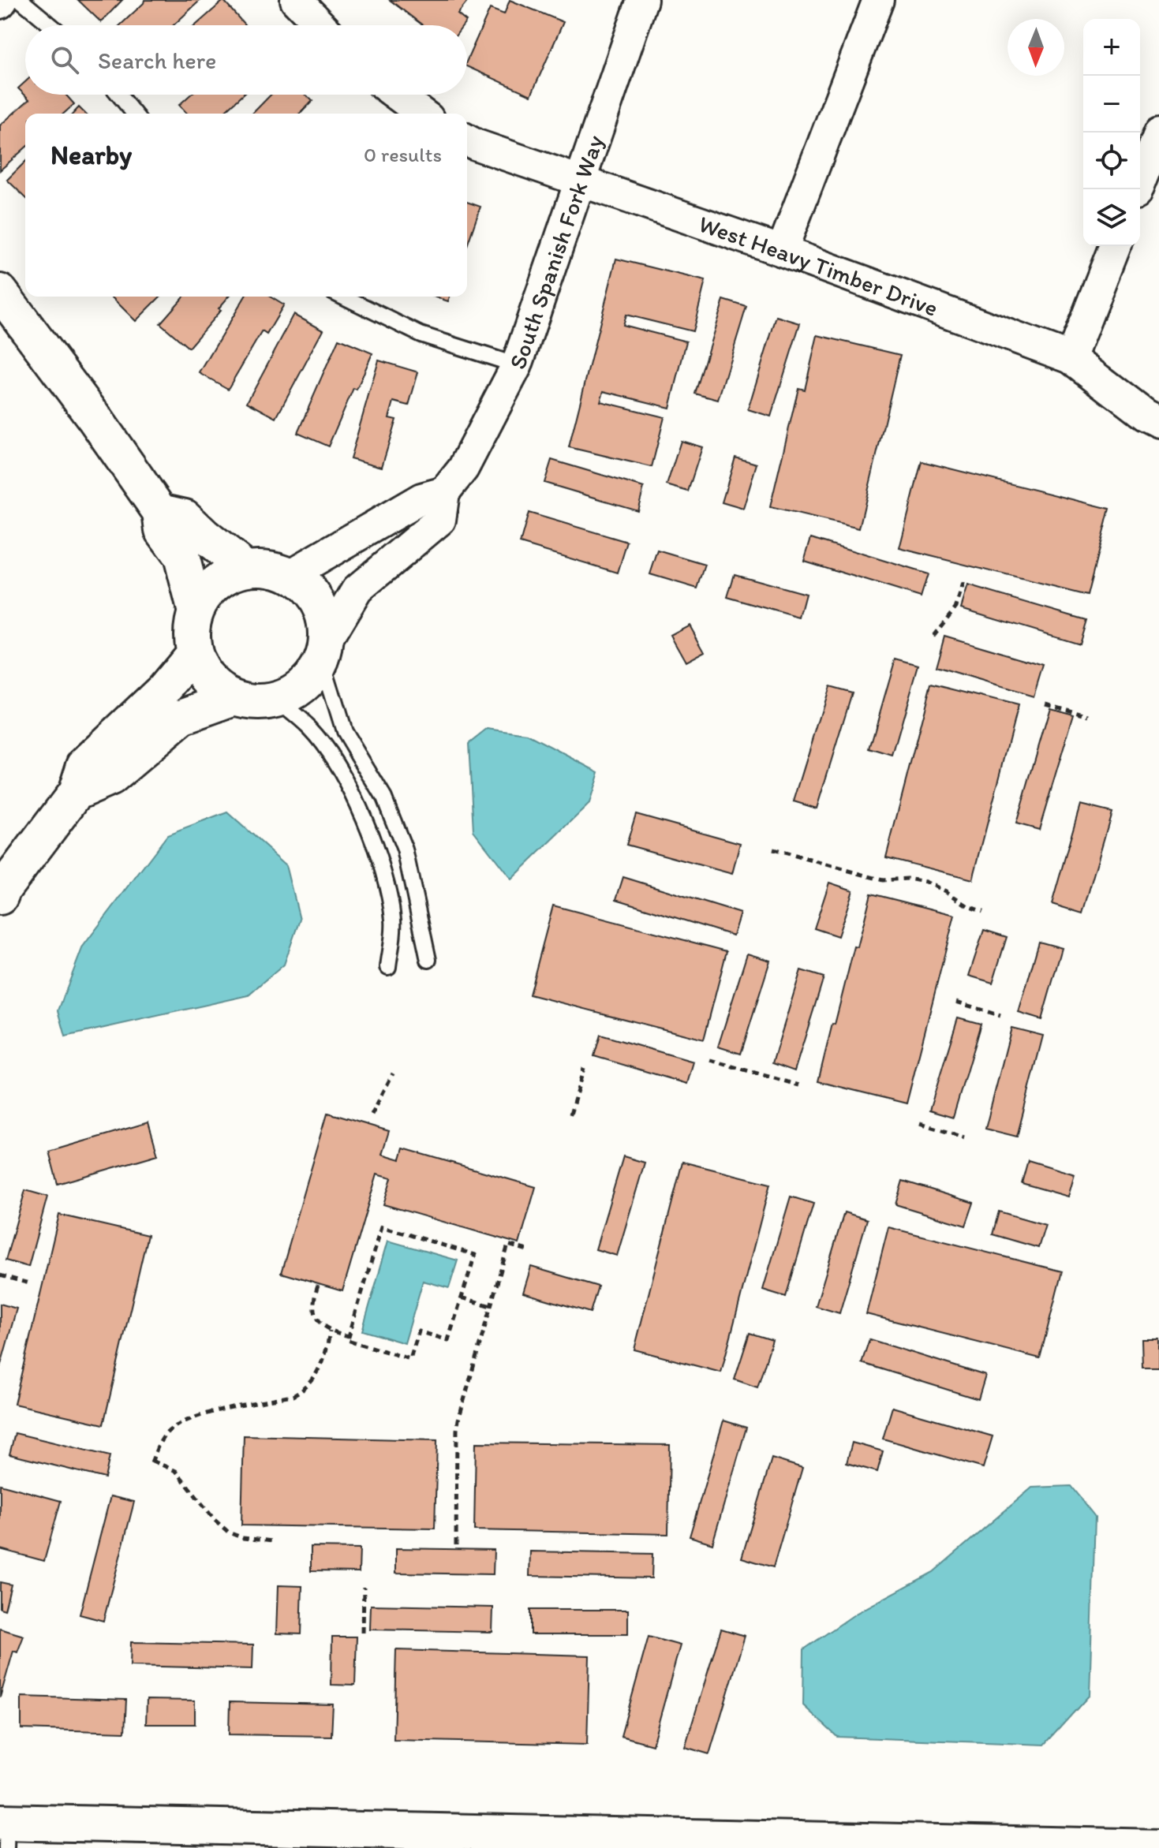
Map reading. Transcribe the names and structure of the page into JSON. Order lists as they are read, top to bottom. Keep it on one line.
{"streets":{"street":["South Spanish Fork Way","West Heavy Timber Drive"]},"crossings":[["South Spanish Fork Way","West Heavy Timber Drive"]],"north":"bottom","page":{"map_buttons":["+","−"],"search":"Search here","heading":["Nearby","0 results"]}}
